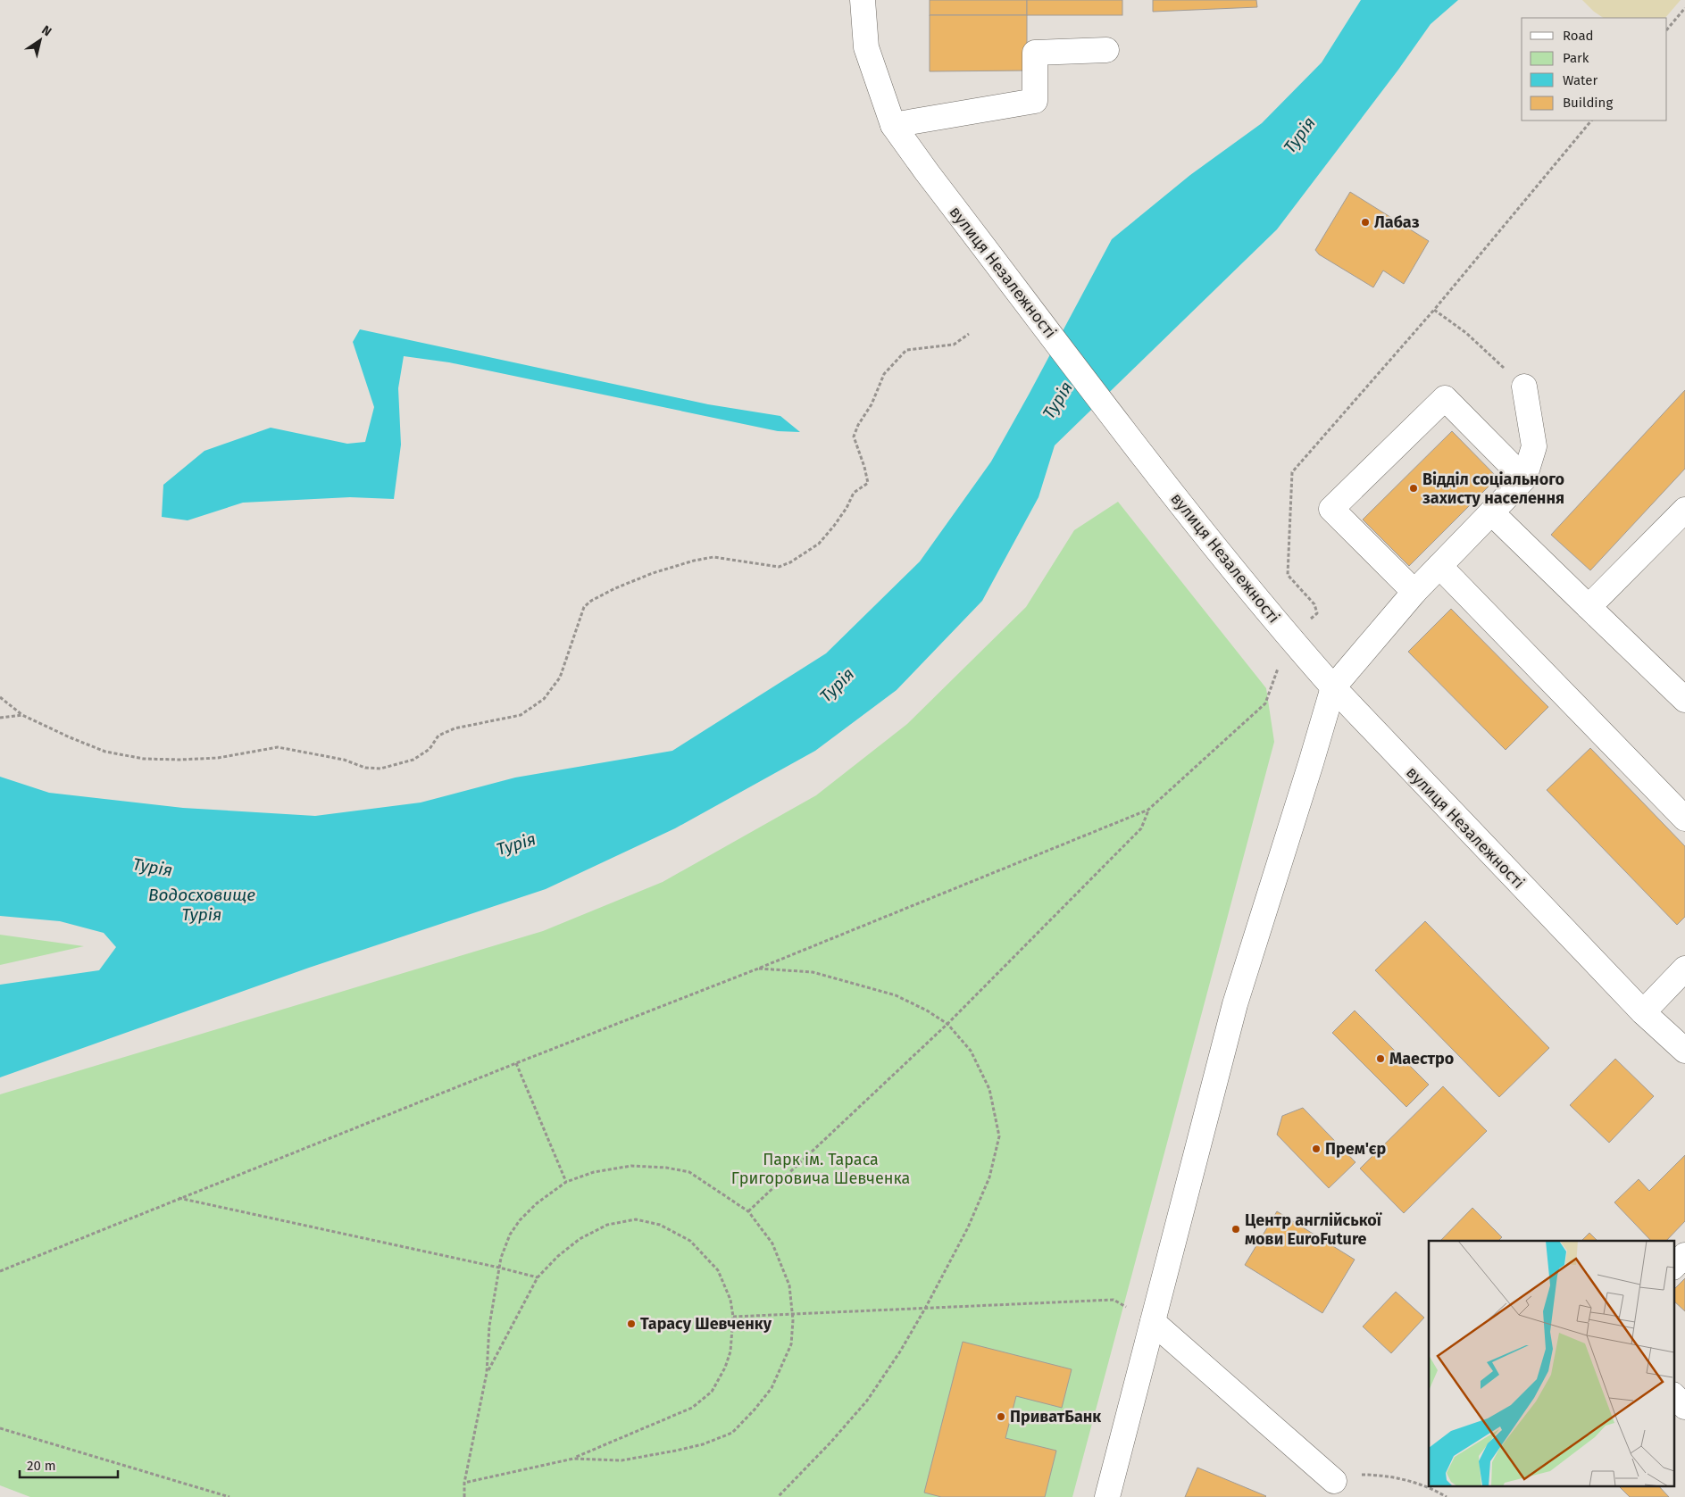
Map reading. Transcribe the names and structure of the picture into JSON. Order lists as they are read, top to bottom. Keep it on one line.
{"streets":{"main road":["вулиця Незалежності"]},"water":["Турія","Водосховище Турія"],"parks":["Парк ім. Тараса Григоровича Шевченка"],"places":["Лабаз","Відділ соціального захисту населення","Маестро","Прем'єр","Центр англійської мови EuroFuture","Тарасу Шевченку","ПриватБанк"],"legend":["Road","Park","Water","Building"],"scale_bar":"20 m","north":"top right"}
